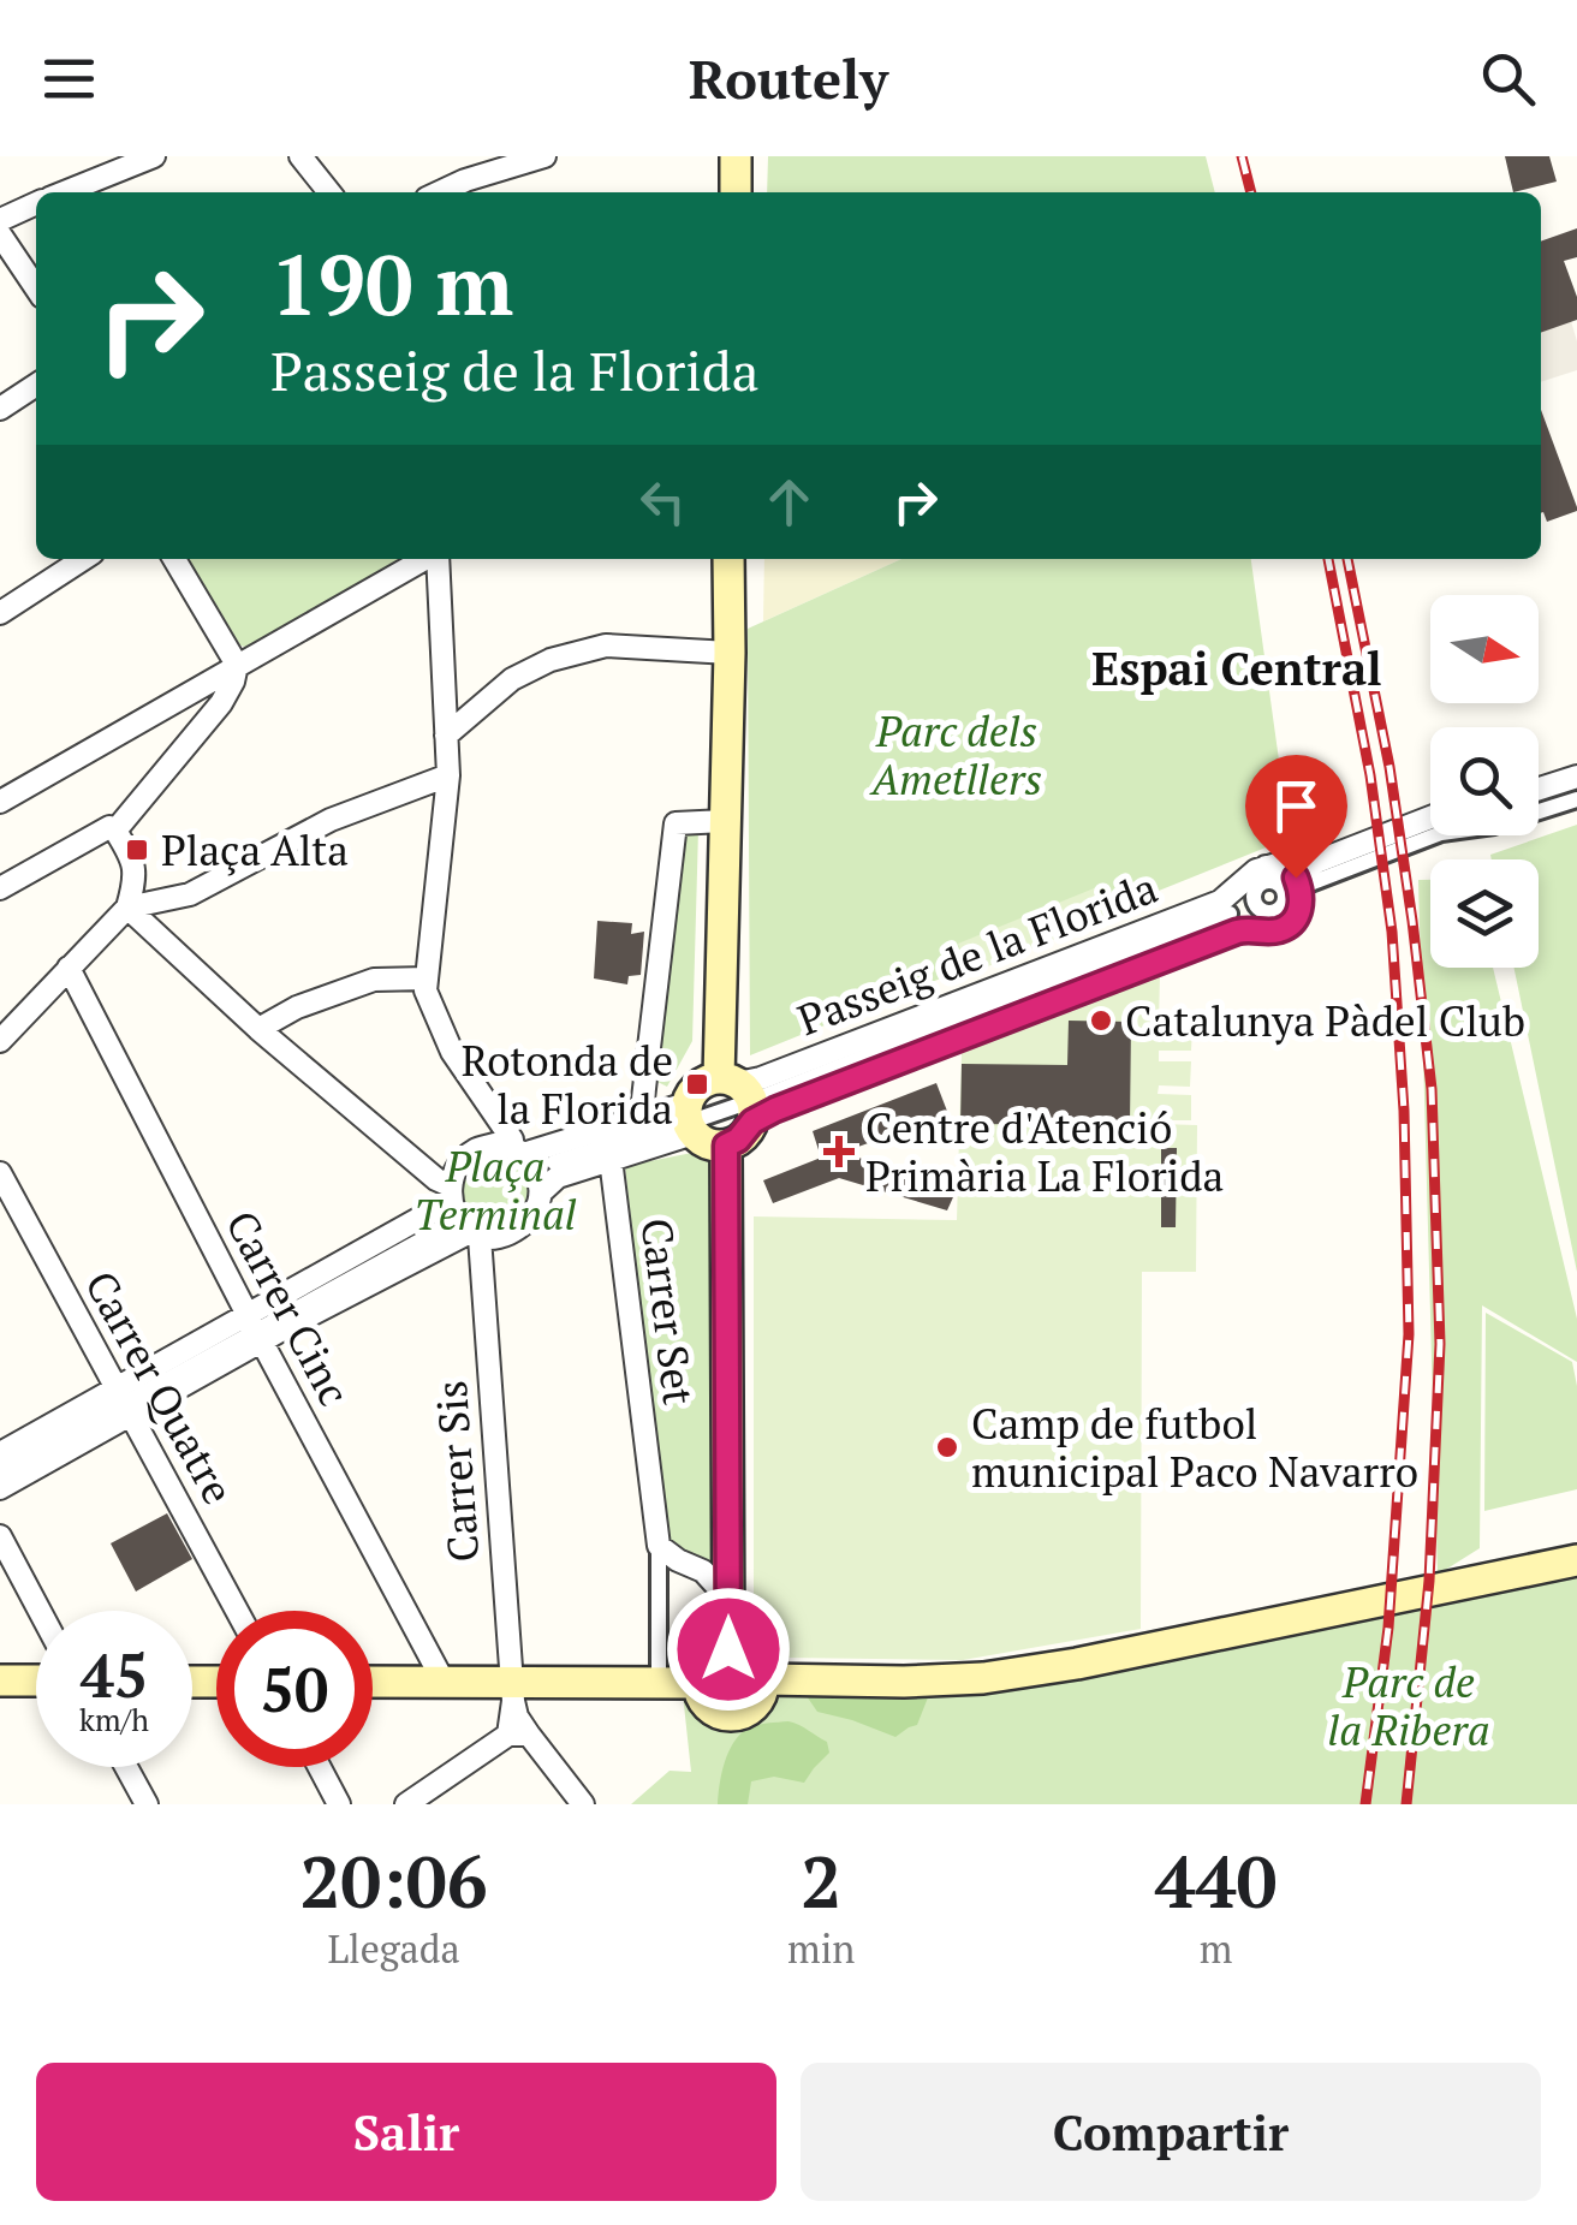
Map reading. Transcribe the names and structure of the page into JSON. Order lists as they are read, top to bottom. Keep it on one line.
{"streets":{"street":["Passeig de la Florida","Carrer Cinc","Carrer Set","Carrer Quatre","Carrer Sis"]},"districts":["Espai Central"],"parks":["Parc dels Ametllers","Plaça Terminal","Parc de la Ribera"],"places":{"transit":["Plaça Alta","Rotonda de la Florida"],"other":["Catalunya Pàdel Club","Camp de futbol municipal Paco Navarro"],"health":["Centre d'Atenció Primària La Florida"]},"north":"right","page":{"header":"Routely","turn":["190 m","Passeig de la Florida"],"speed":"45 km/h","limit":"50","eta":["20:06","Llegada","2","min","440","m"],"buttons":["Salir","Compartir"]}}
